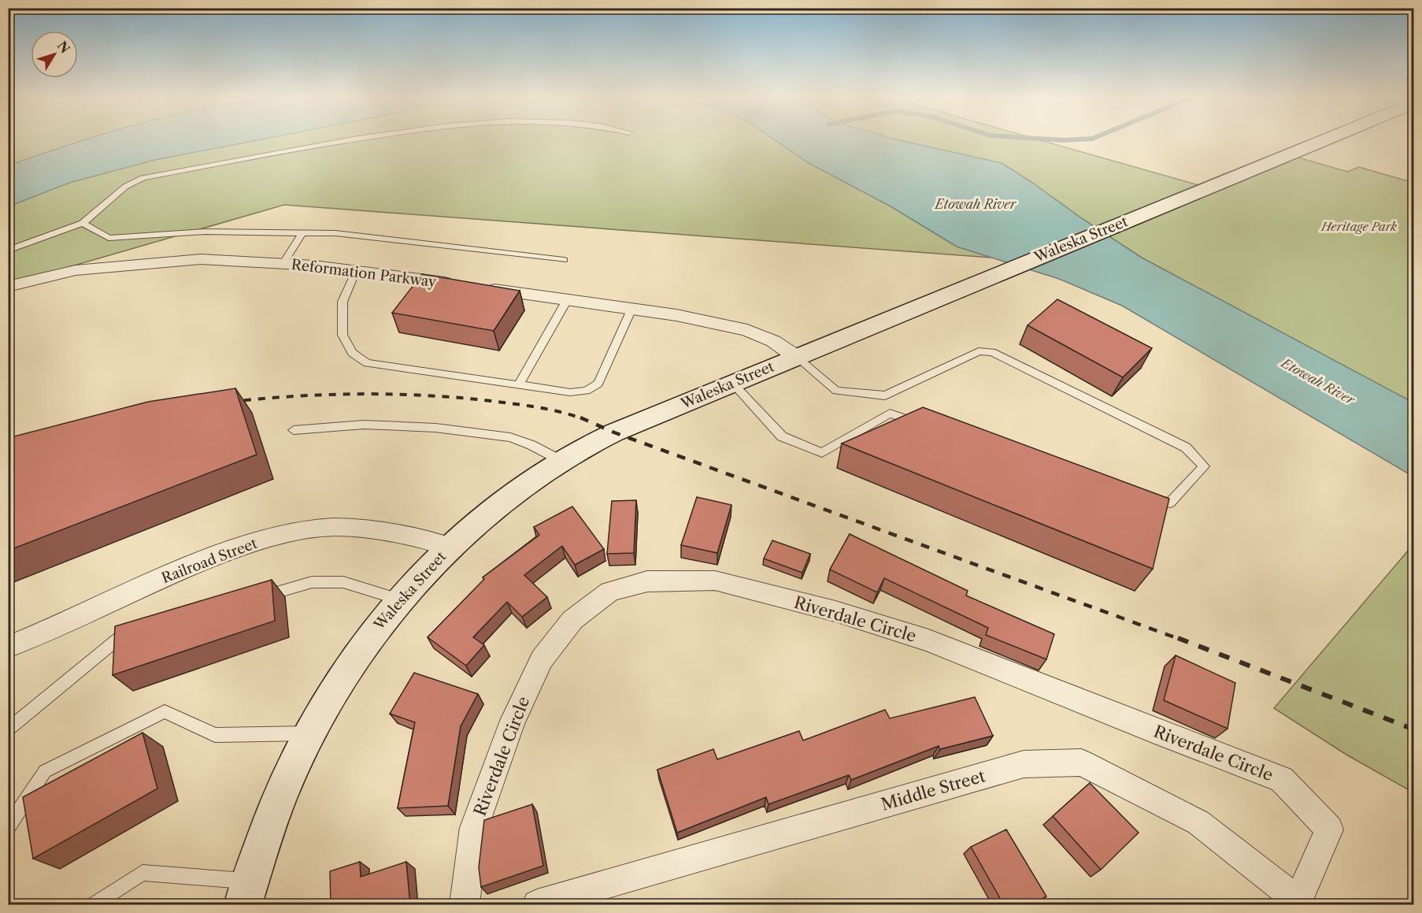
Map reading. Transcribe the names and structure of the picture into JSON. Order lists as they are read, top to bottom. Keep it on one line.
{"streets":{"main road":["Waleska Street"],"street":["Reformation Parkway","Railroad Street","Riverdale Circle","Middle Street"]},"crossings":[["Waleska Street","Railroad Street"],["Riverdale Circle","Middle Street"]],"water":["Etowah River"],"parks":["Heritage Park"],"north":"top right"}
